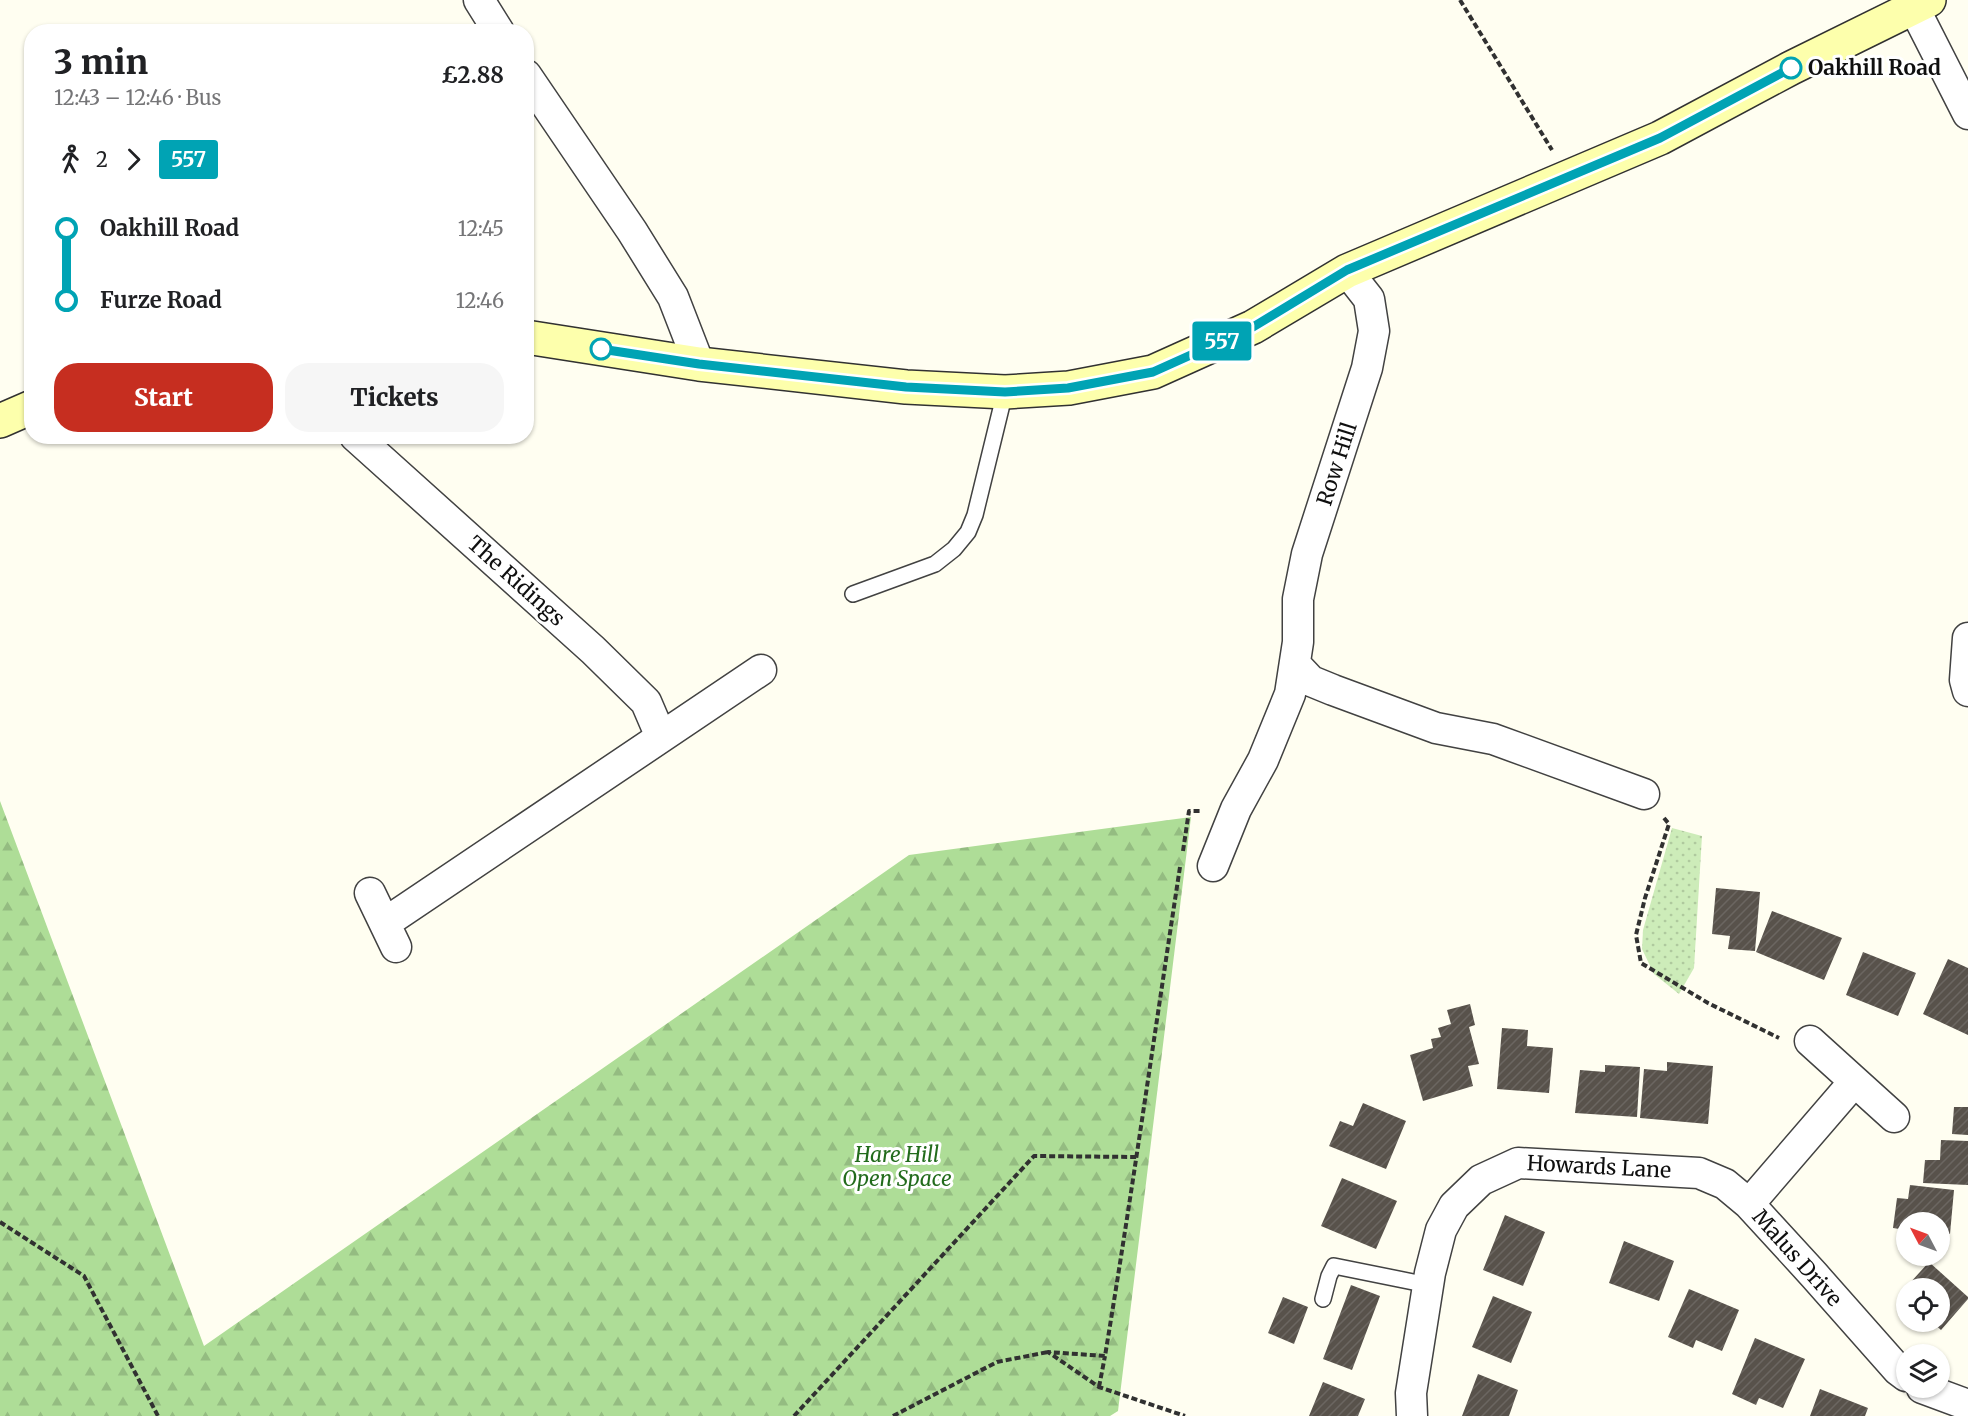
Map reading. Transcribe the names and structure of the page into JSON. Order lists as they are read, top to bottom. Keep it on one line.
{"streets":{"street":["Row Hill","The Ridings","Howards Lane","Malus Drive"]},"crossings":[["Howards Lane","Malus Drive"]],"parks":["Hare Hill Open Space"],"places":["Oakhill Road"],"lines":["bus line 557"],"north":"top left","page":{"on_map":"557","heading":["3 min","12:43 – 12:46 · Bus","£2.88"],"legs":["2","557"],"list":[{"name":"Oakhill Road","value":"12:45"},{"name":"Furze Road","value":"12:46"}],"buttons":["Start","Tickets"]}}
